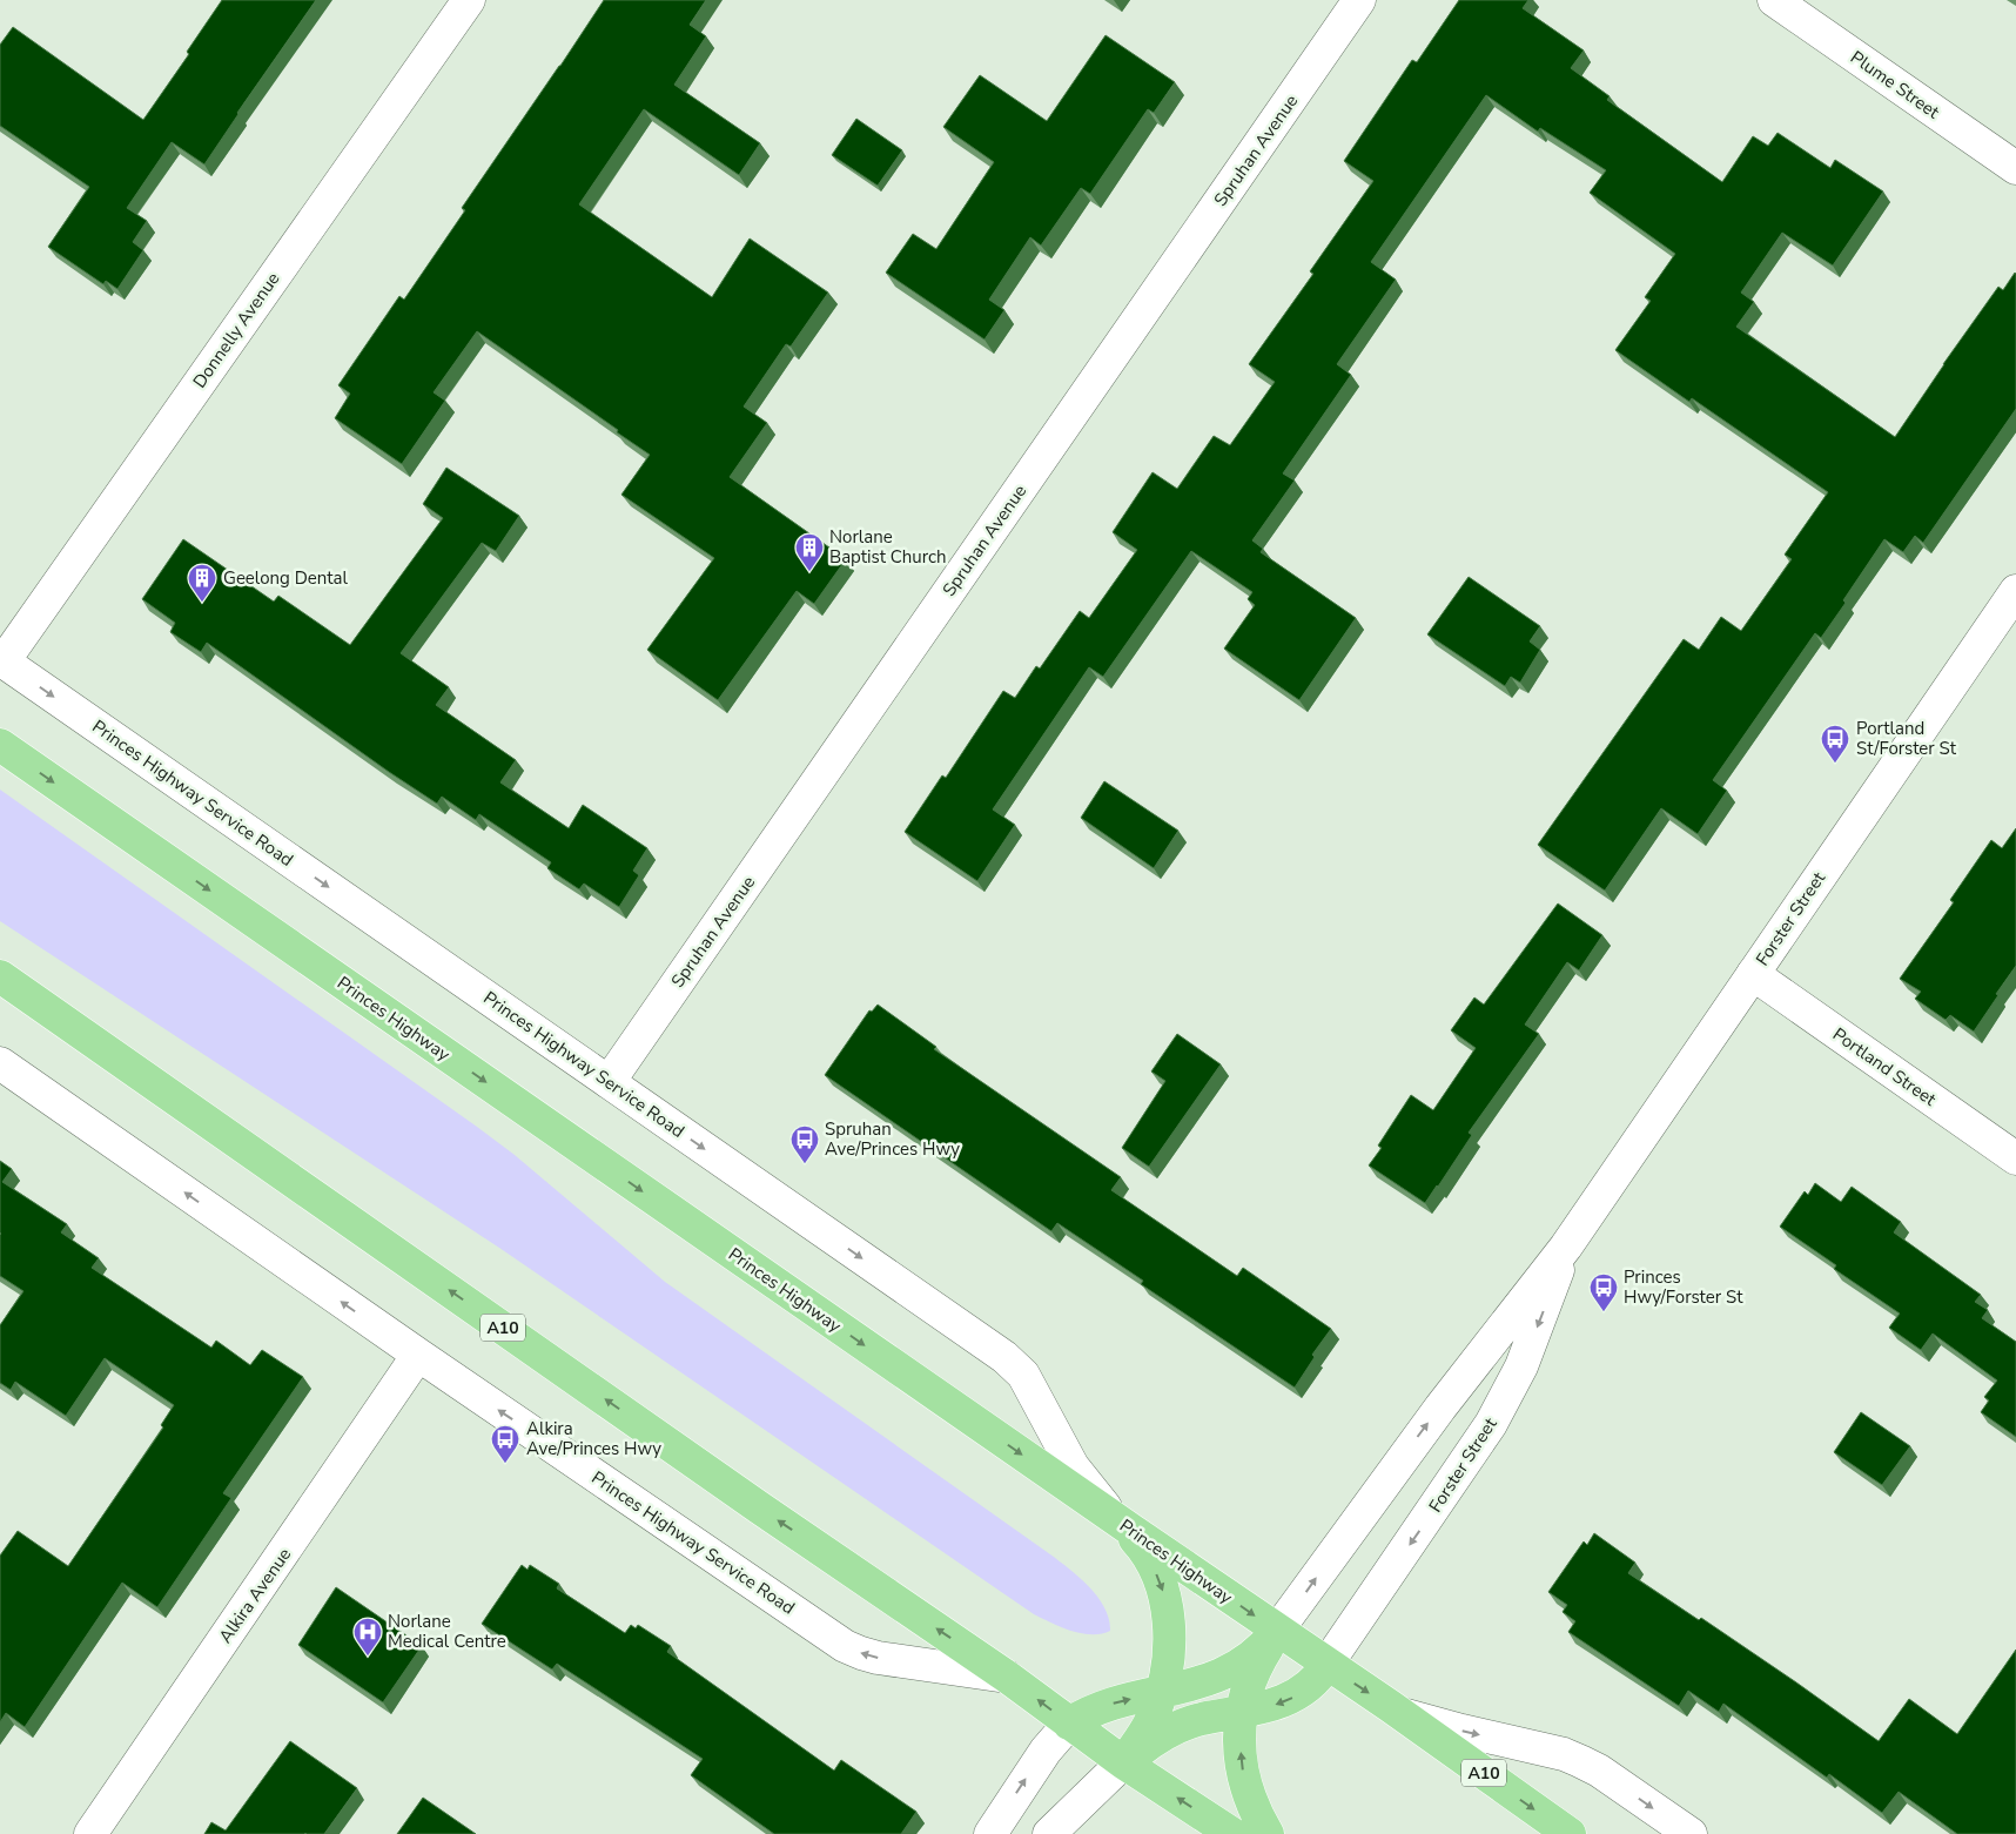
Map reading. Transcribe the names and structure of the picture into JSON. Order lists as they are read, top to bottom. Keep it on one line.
{"streets":{"highway":["Princes Highway","A10"],"street":["Plume Street","Spruhan Avenue","Donnelly Avenue","Princes Highway Service Road","Forster Street","Portland Street","Alkira Avenue"]},"crossings":[["Spruhan Avenue","Princes Highway Service Road"],["Donnelly Avenue","Princes Highway Service Road"],["Princes Highway Service Road","Princes Highway"],["Princes Highway Service Road","A10"],["Princes Highway Service Road","Alkira Avenue"],["Forster Street","Princes Highway"],["Forster Street","Portland Street"]],"places":{"building":["Norlane Baptist Church","Geelong Dental"],"bus stop":["Portland St/Forster St","Spruhan Ave/Princes Hwy","Princes Hwy/Forster St","Alkira Ave/Princes Hwy"],"hospital":["Norlane Medical Centre"]}}
